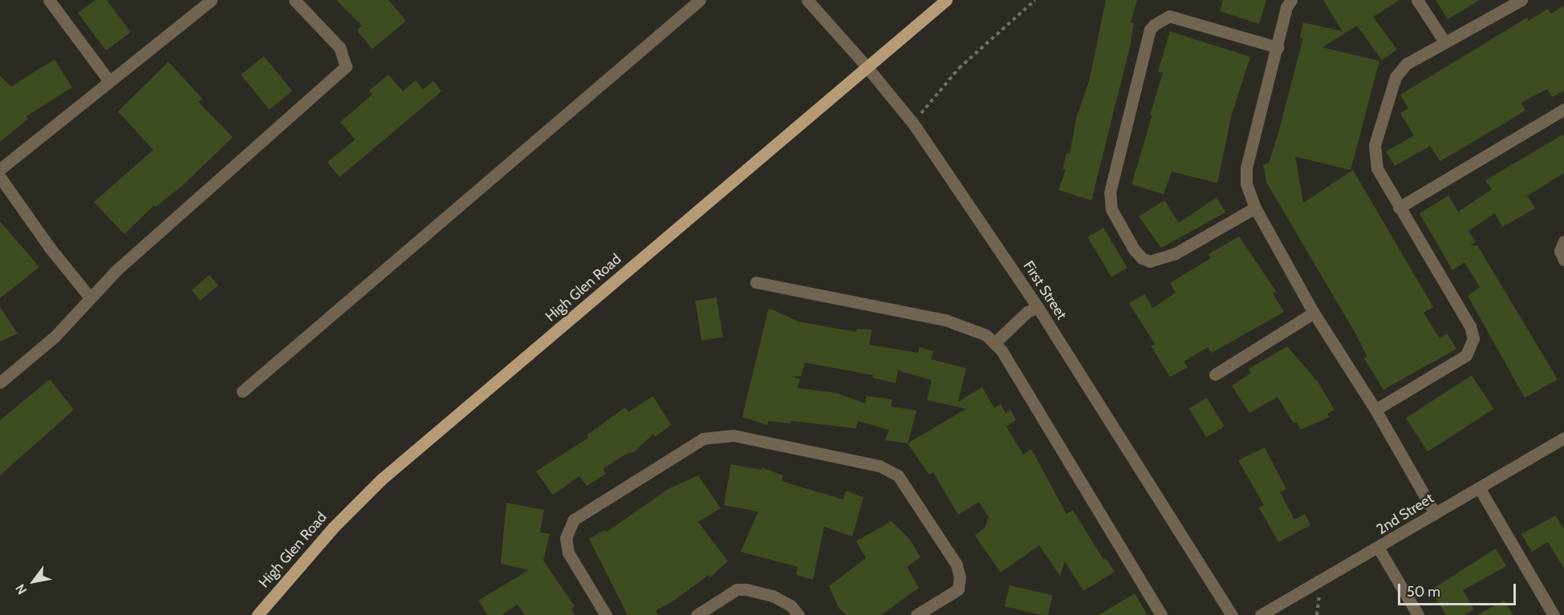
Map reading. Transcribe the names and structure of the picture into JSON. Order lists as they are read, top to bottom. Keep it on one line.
{"streets":{"main road":["High Glen Road"],"street":["First Street","2nd Street"]},"crossings":[["High Glen Road","First Street"]],"scale_bar":"50 m","north":"bottom left"}
